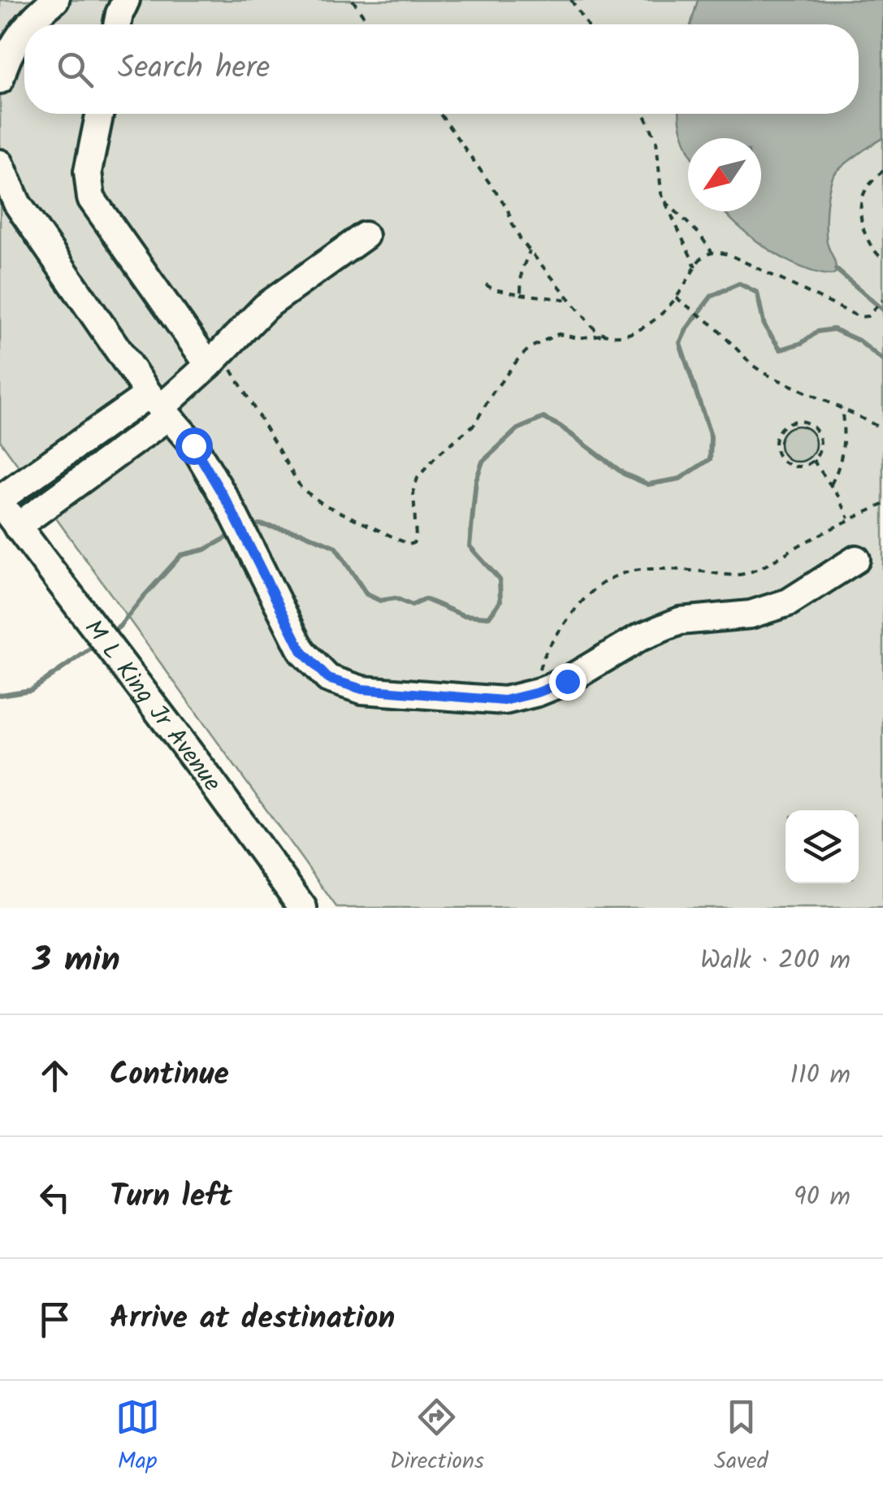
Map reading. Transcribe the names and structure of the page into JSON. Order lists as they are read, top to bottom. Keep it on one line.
{"streets":{"street":["M L King Jr Avenue"]},"north":"bottom left","page":{"search":"Search here","heading":["3 min","Walk · 200 m"],"list":[["Continue","110 m"],["Turn left","90 m"],"Arrive at destination"],"nav":["Map","Directions","Saved"]}}
